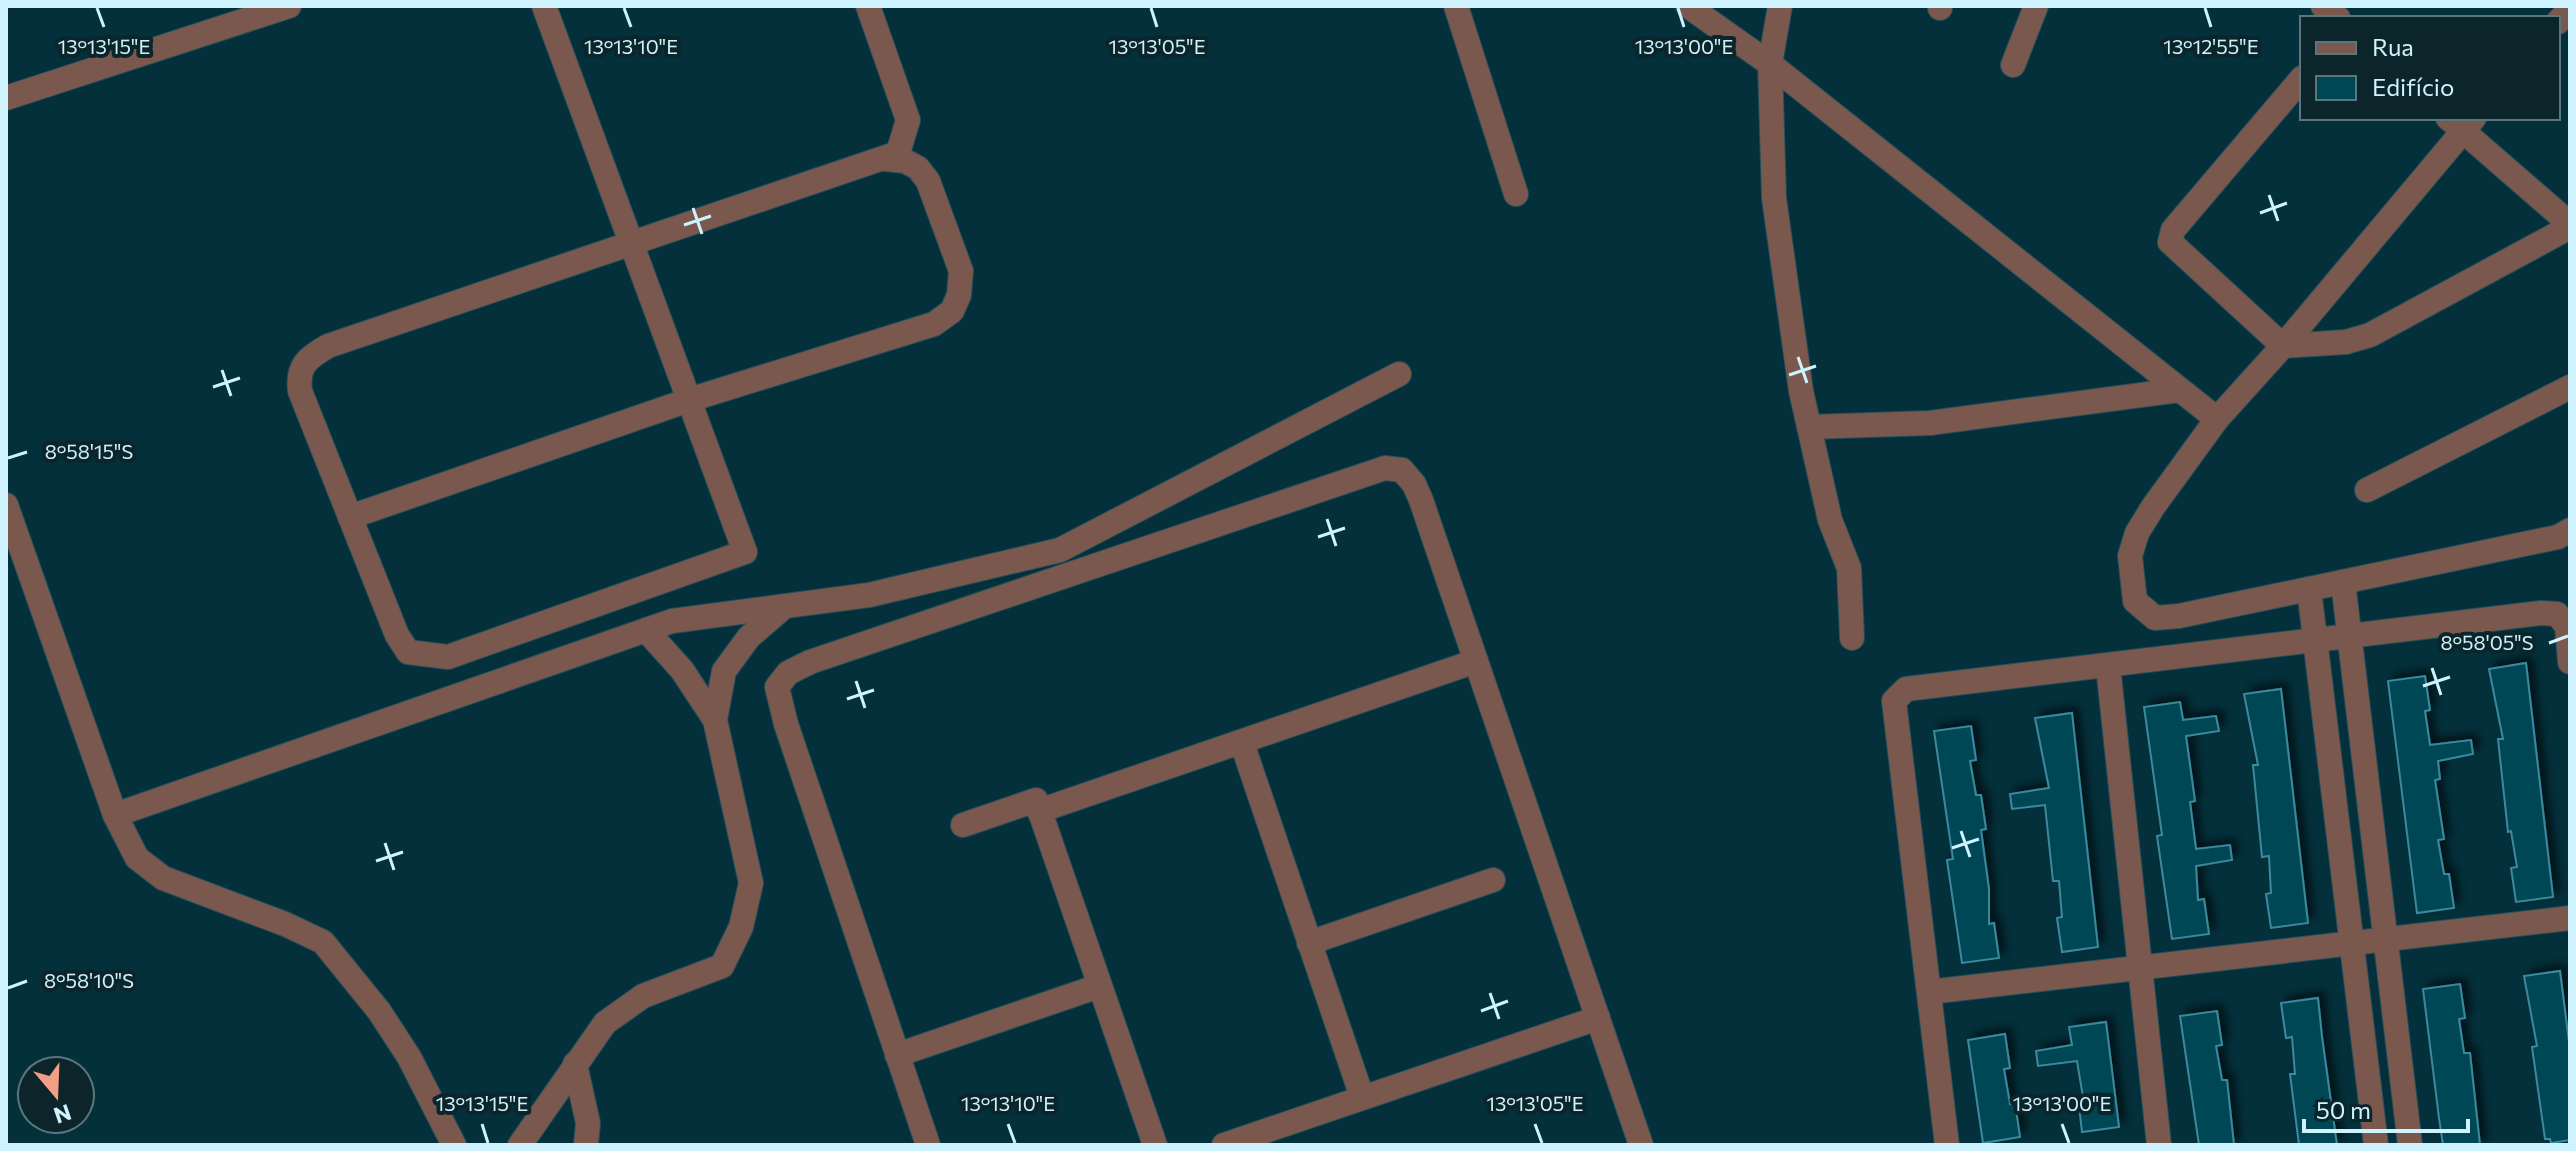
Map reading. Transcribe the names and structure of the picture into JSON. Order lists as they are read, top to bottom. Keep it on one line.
{"legend":["Rua","Edifício"],"scale_bar":"50 m","north":"bottom","coordinates":["13°13'15\"E","13°13'10\"E","13°13'05\"E","13°13'00\"E","13°12'55\"E","8°58'15\"S","8°58'05\"S","8°58'10\"S"]}
